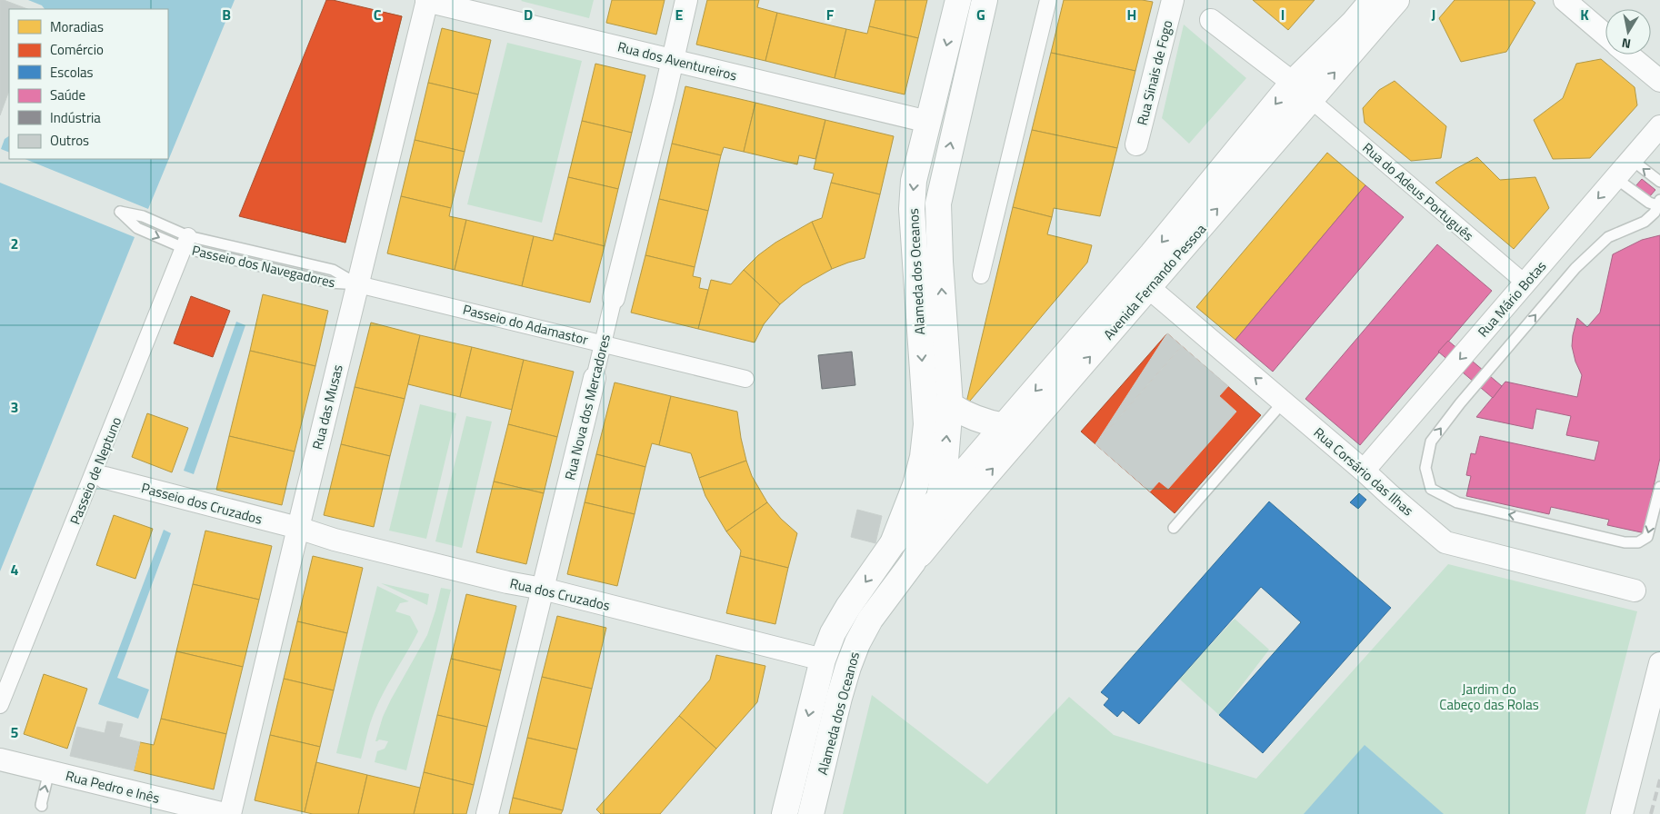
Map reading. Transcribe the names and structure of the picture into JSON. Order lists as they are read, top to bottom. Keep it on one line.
{"streets":{"main road":["Alameda dos Oceanos","Avenida Fernando Pessoa"],"street":["Rua dos Aventureiros","Rua Sinais de Fogo","Rua do Adeus Português","Rua Mário Botas","Passeio do Adamastor","Rua das Musas","Rua Nova dos Mercadores","Passeio de Neptuno","Rua Corsário das Ilhas","Passeio dos Cruzados","Rua dos Cruzados","Rua Pedro e Inês"],"lane":["Passeio dos Navegadores"]},"crossings":[["Rua dos Aventureiros","Alameda dos Oceanos"],["Rua dos Aventureiros","Rua das Musas"],["Rua dos Aventureiros","Rua Nova dos Mercadores"],["Rua do Adeus Português","Avenida Fernando Pessoa"],["Rua do Adeus Português","Rua Mário Botas"],["Passeio dos Navegadores","Passeio do Adamastor"],["Passeio dos Navegadores","Rua das Musas"],["Passeio dos Navegadores","Passeio de Neptuno"],["Alameda dos Oceanos","Avenida Fernando Pessoa"],["Alameda dos Oceanos","Rua dos Cruzados"],["Avenida Fernando Pessoa","Rua Corsário das Ilhas"],["Rua Mário Botas","Rua Corsário das Ilhas"],["Passeio do Adamastor","Rua das Musas"],["Passeio do Adamastor","Rua Nova dos Mercadores"],["Rua das Musas","Passeio dos Cruzados"],["Rua das Musas","Rua dos Cruzados"],["Rua Nova dos Mercadores","Rua dos Cruzados"],["Passeio dos Cruzados","Rua dos Cruzados"]],"one_way":["Rua Mário Botas"],"parks":["Jardim do Cabeço das Rolas"],"legend":["Moradias","Comércio","Escolas","Saúde","Indústria","Outros"],"north":"bottom","grid":{"columns":["B","C","D","E","F","G","H","I","J","K"],"rows":["2","3","4","5"]}}
